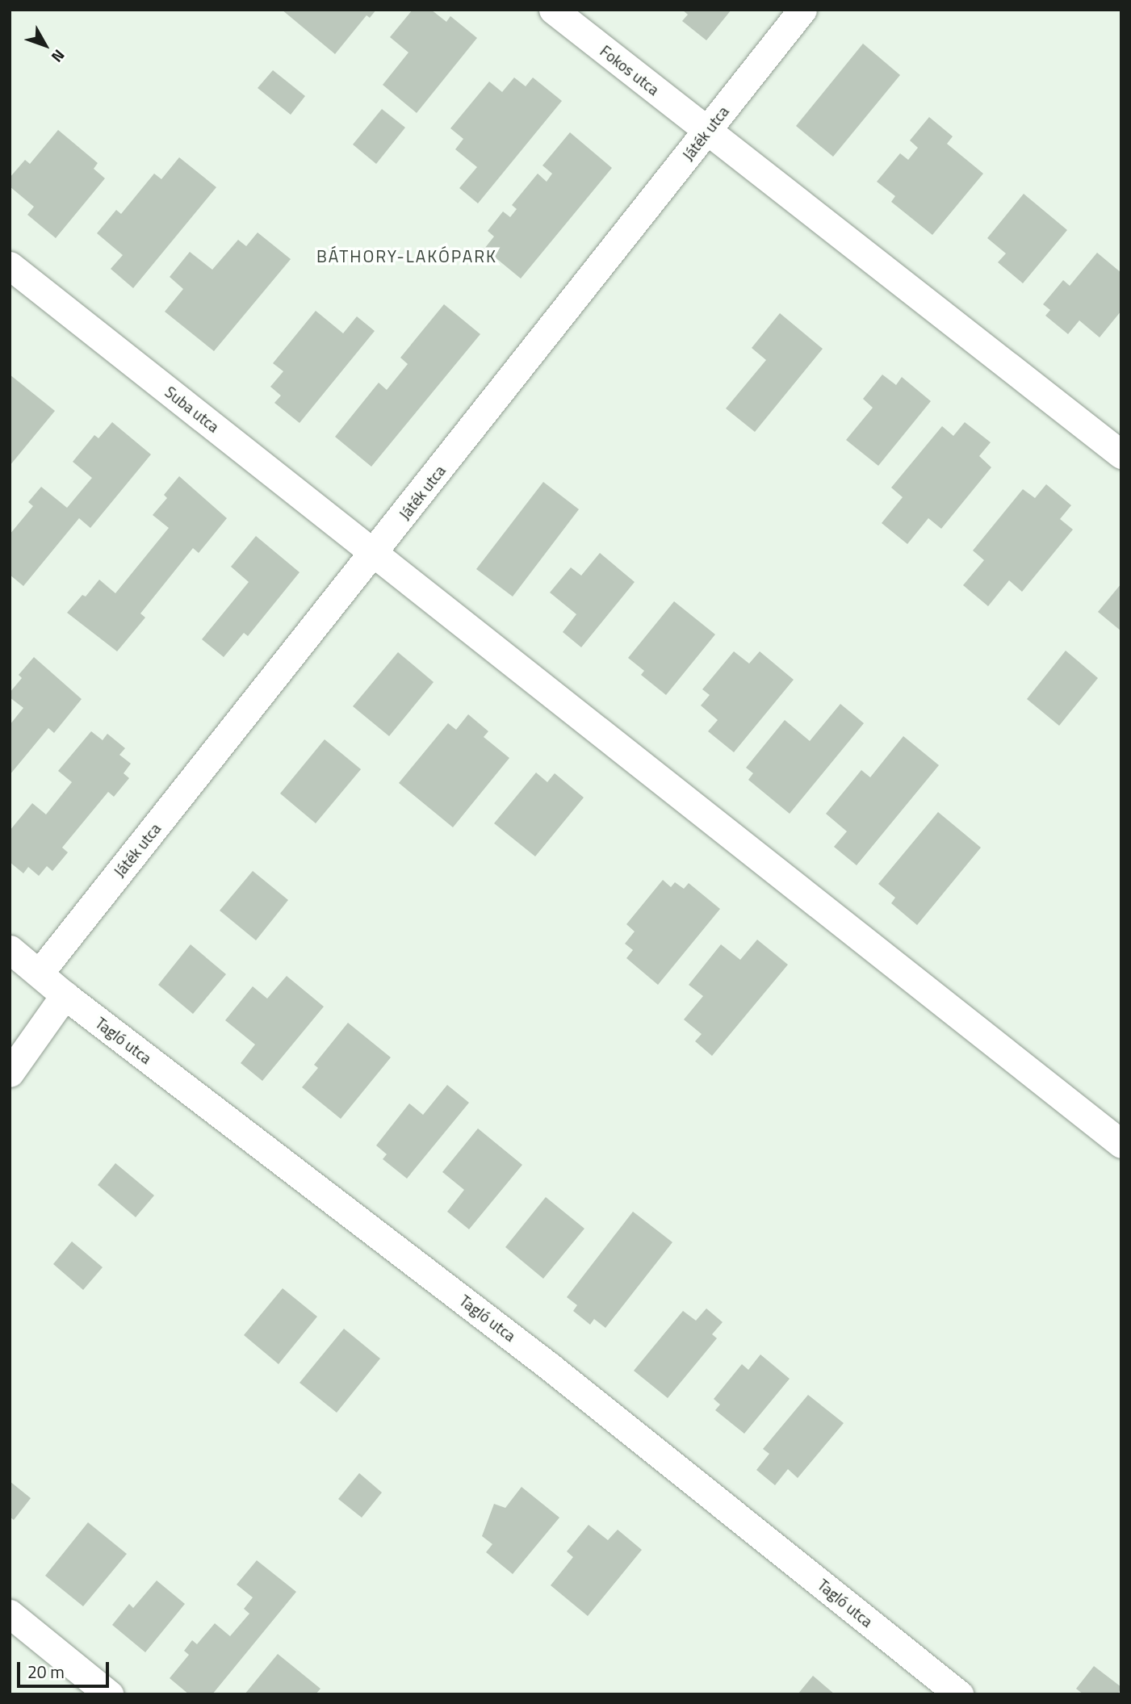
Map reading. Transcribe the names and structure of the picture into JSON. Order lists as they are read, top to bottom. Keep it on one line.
{"streets":{"street":["Fokos utca","Játék utca","Suba utca","Tagló utca"]},"crossings":[["Fokos utca","Játék utca"],["Játék utca","Suba utca"],["Játék utca","Tagló utca"]],"districts":["BÁTHORY-LAKÓPARK"],"scale_bar":"20 m","north":"bottom right"}
